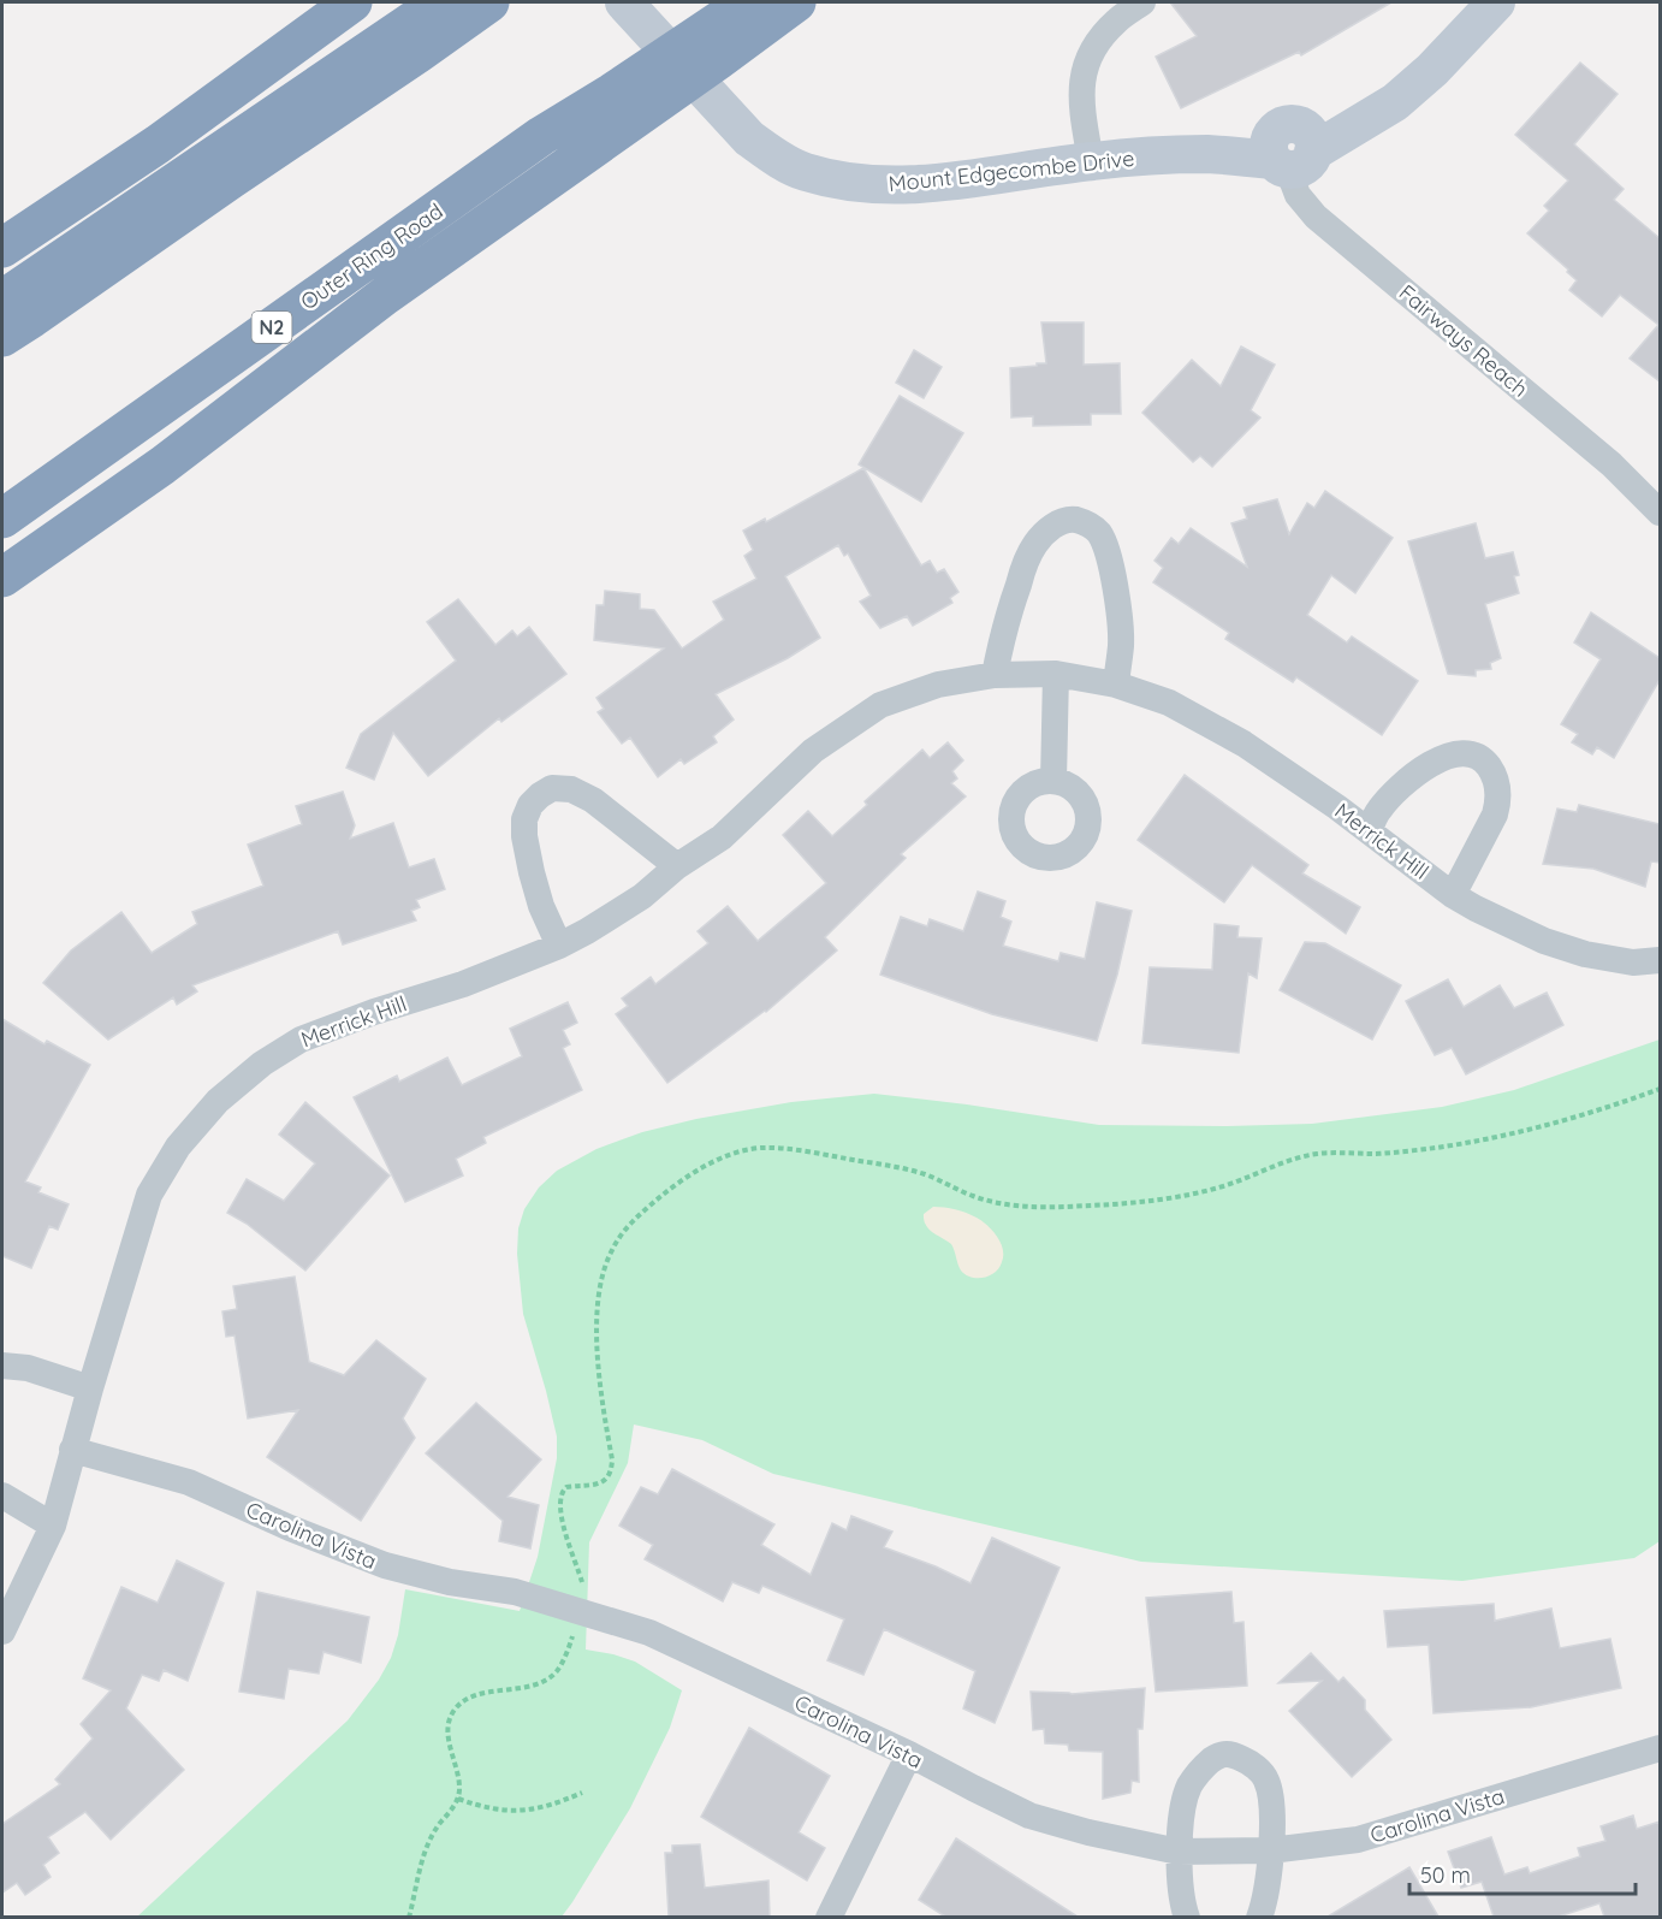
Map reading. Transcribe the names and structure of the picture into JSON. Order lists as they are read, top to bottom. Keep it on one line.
{"streets":{"highway":["Outer Ring Road","N2"],"street":["Mount Edgecombe Drive","Fairways Reach","Merrick Hill","Carolina Vista"]},"crossings":[["Mount Edgecombe Drive","Fairways Reach"],["Merrick Hill","Carolina Vista"]],"scale_bar":"50 m"}
